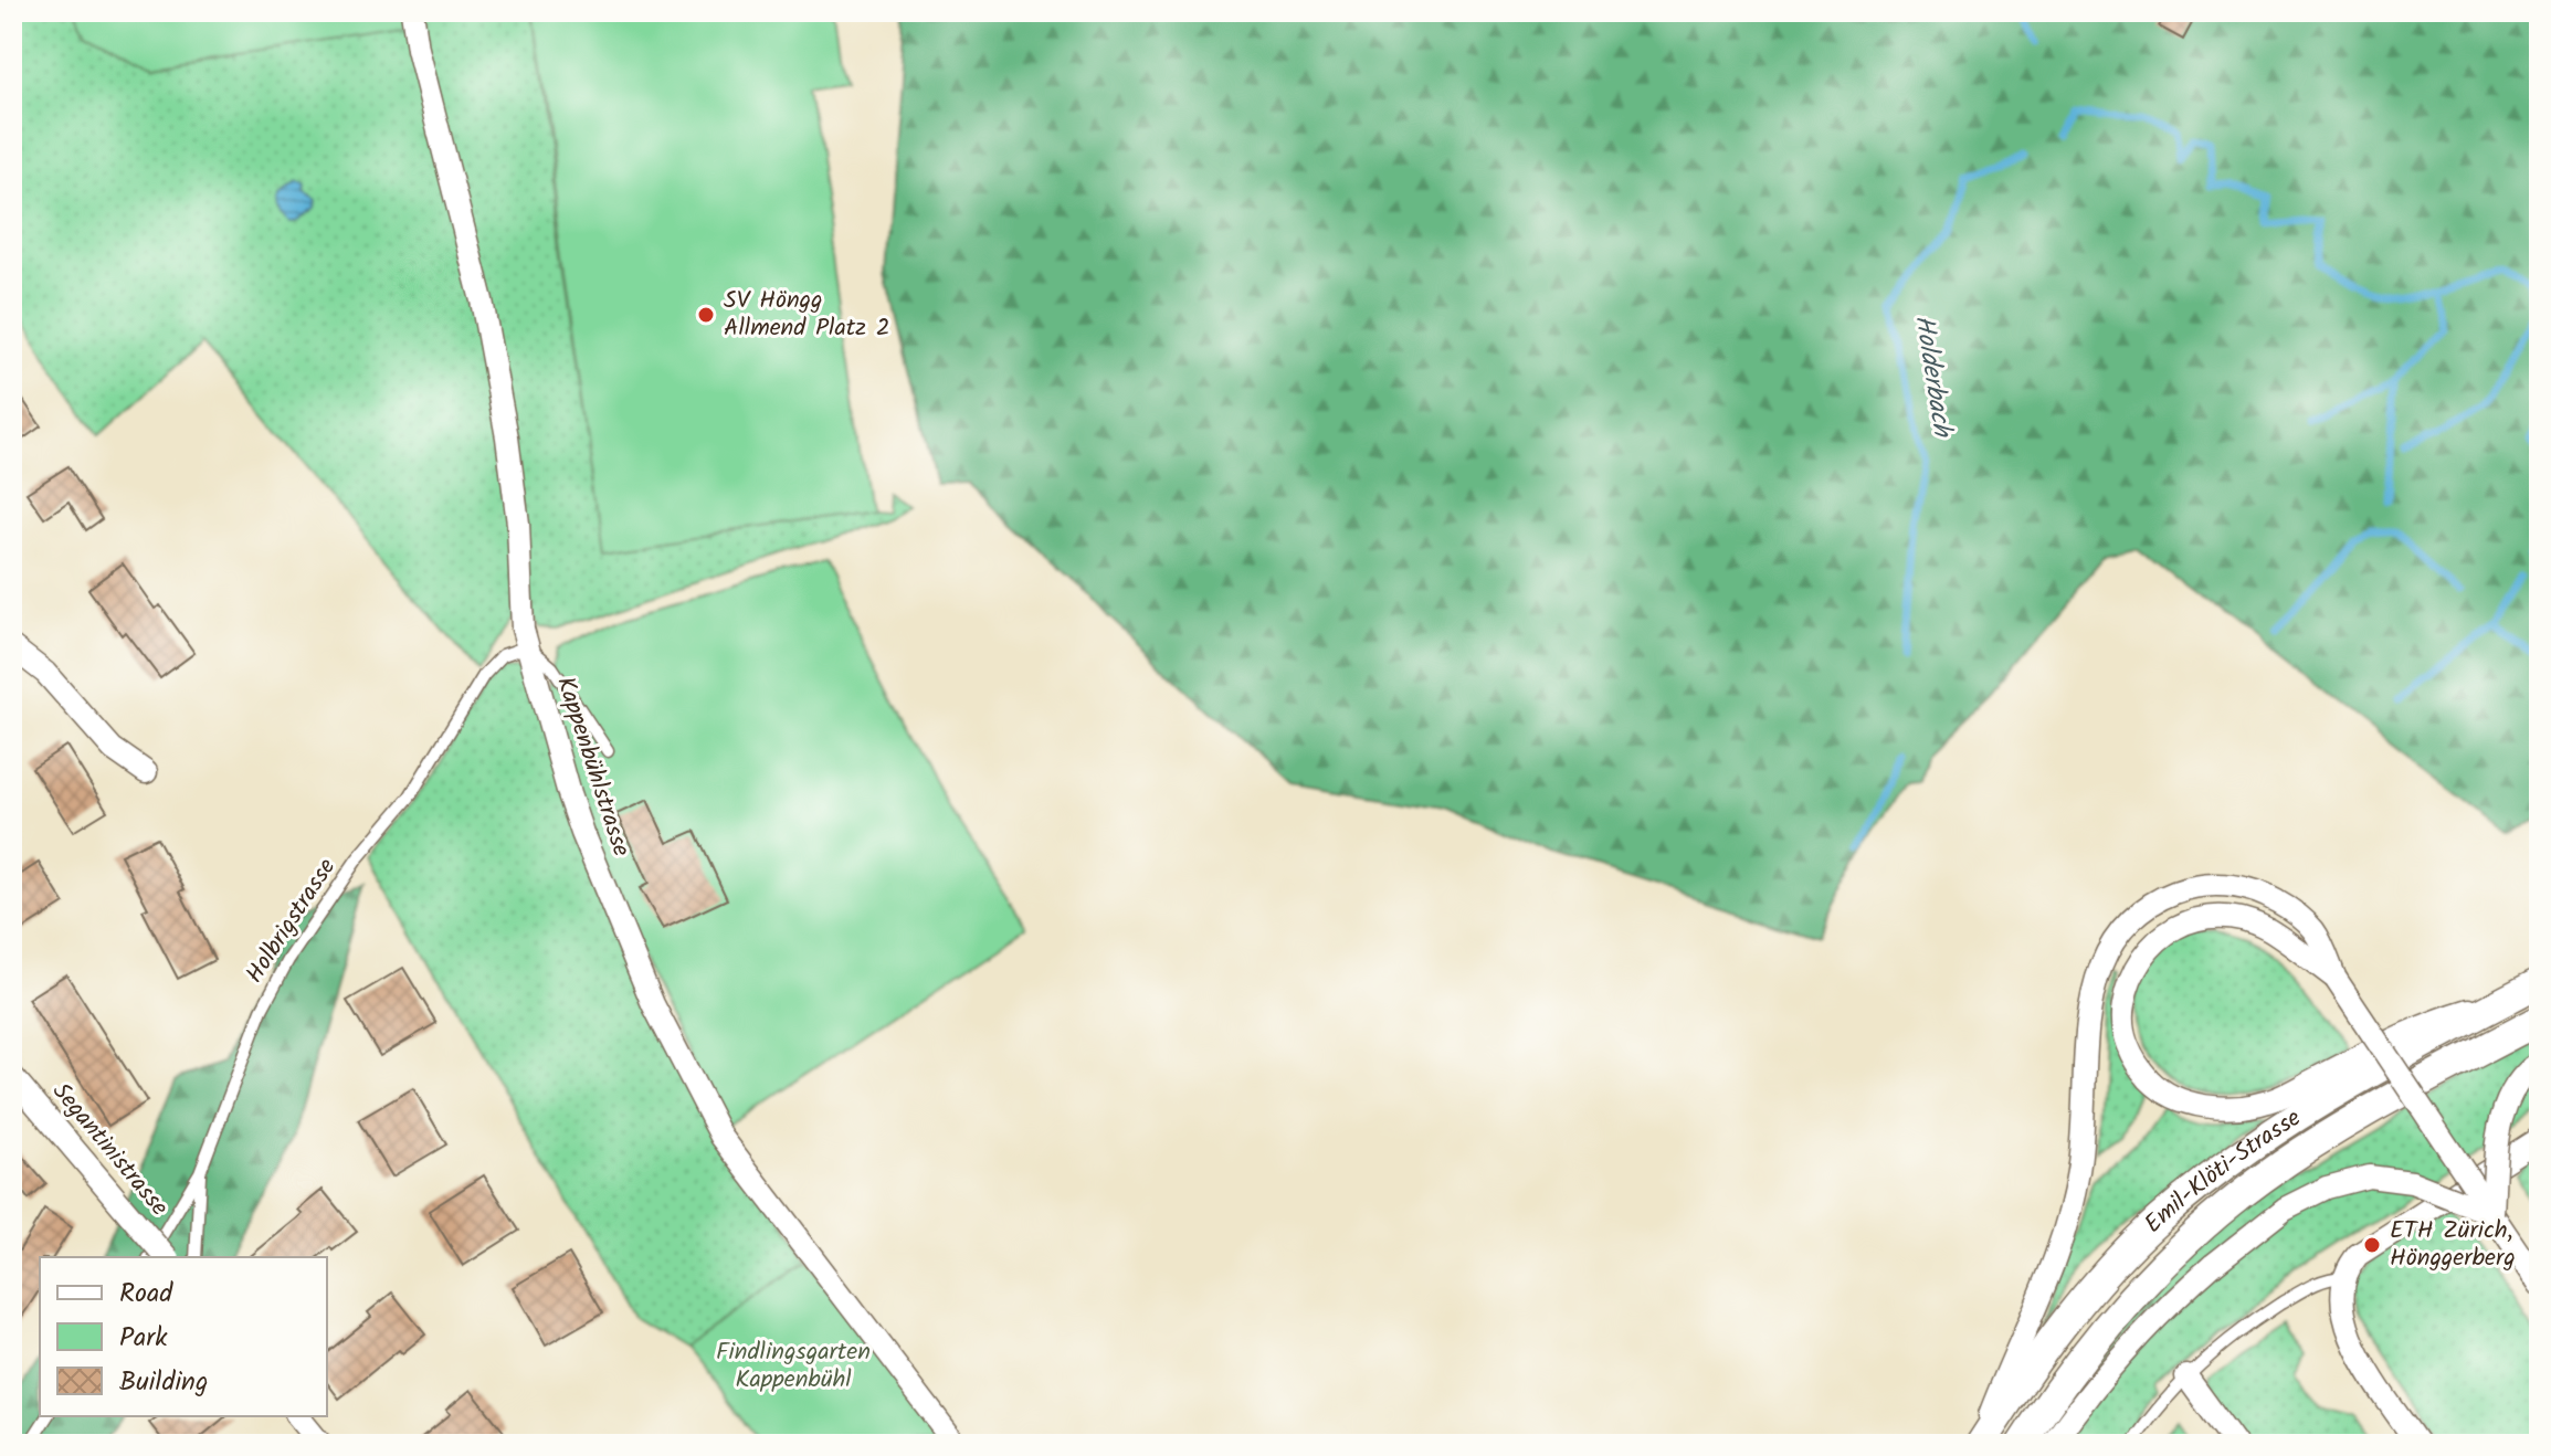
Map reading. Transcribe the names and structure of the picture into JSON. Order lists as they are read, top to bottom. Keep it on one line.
{"streets":{"street":["Kappenbühlstrasse","Segantinistrasse","Emil-Klöti-Strasse"],"lane":["Holbrigstrasse"]},"crossings":[["Kappenbühlstrasse","Holbrigstrasse"]],"water":["Holderbach"],"parks":["Findlingsgarten Kappenbühl"],"places":["SV Höngg Allmend Platz 2","ETH Zürich, Hönggerberg"],"legend":["Road","Park","Building"]}
